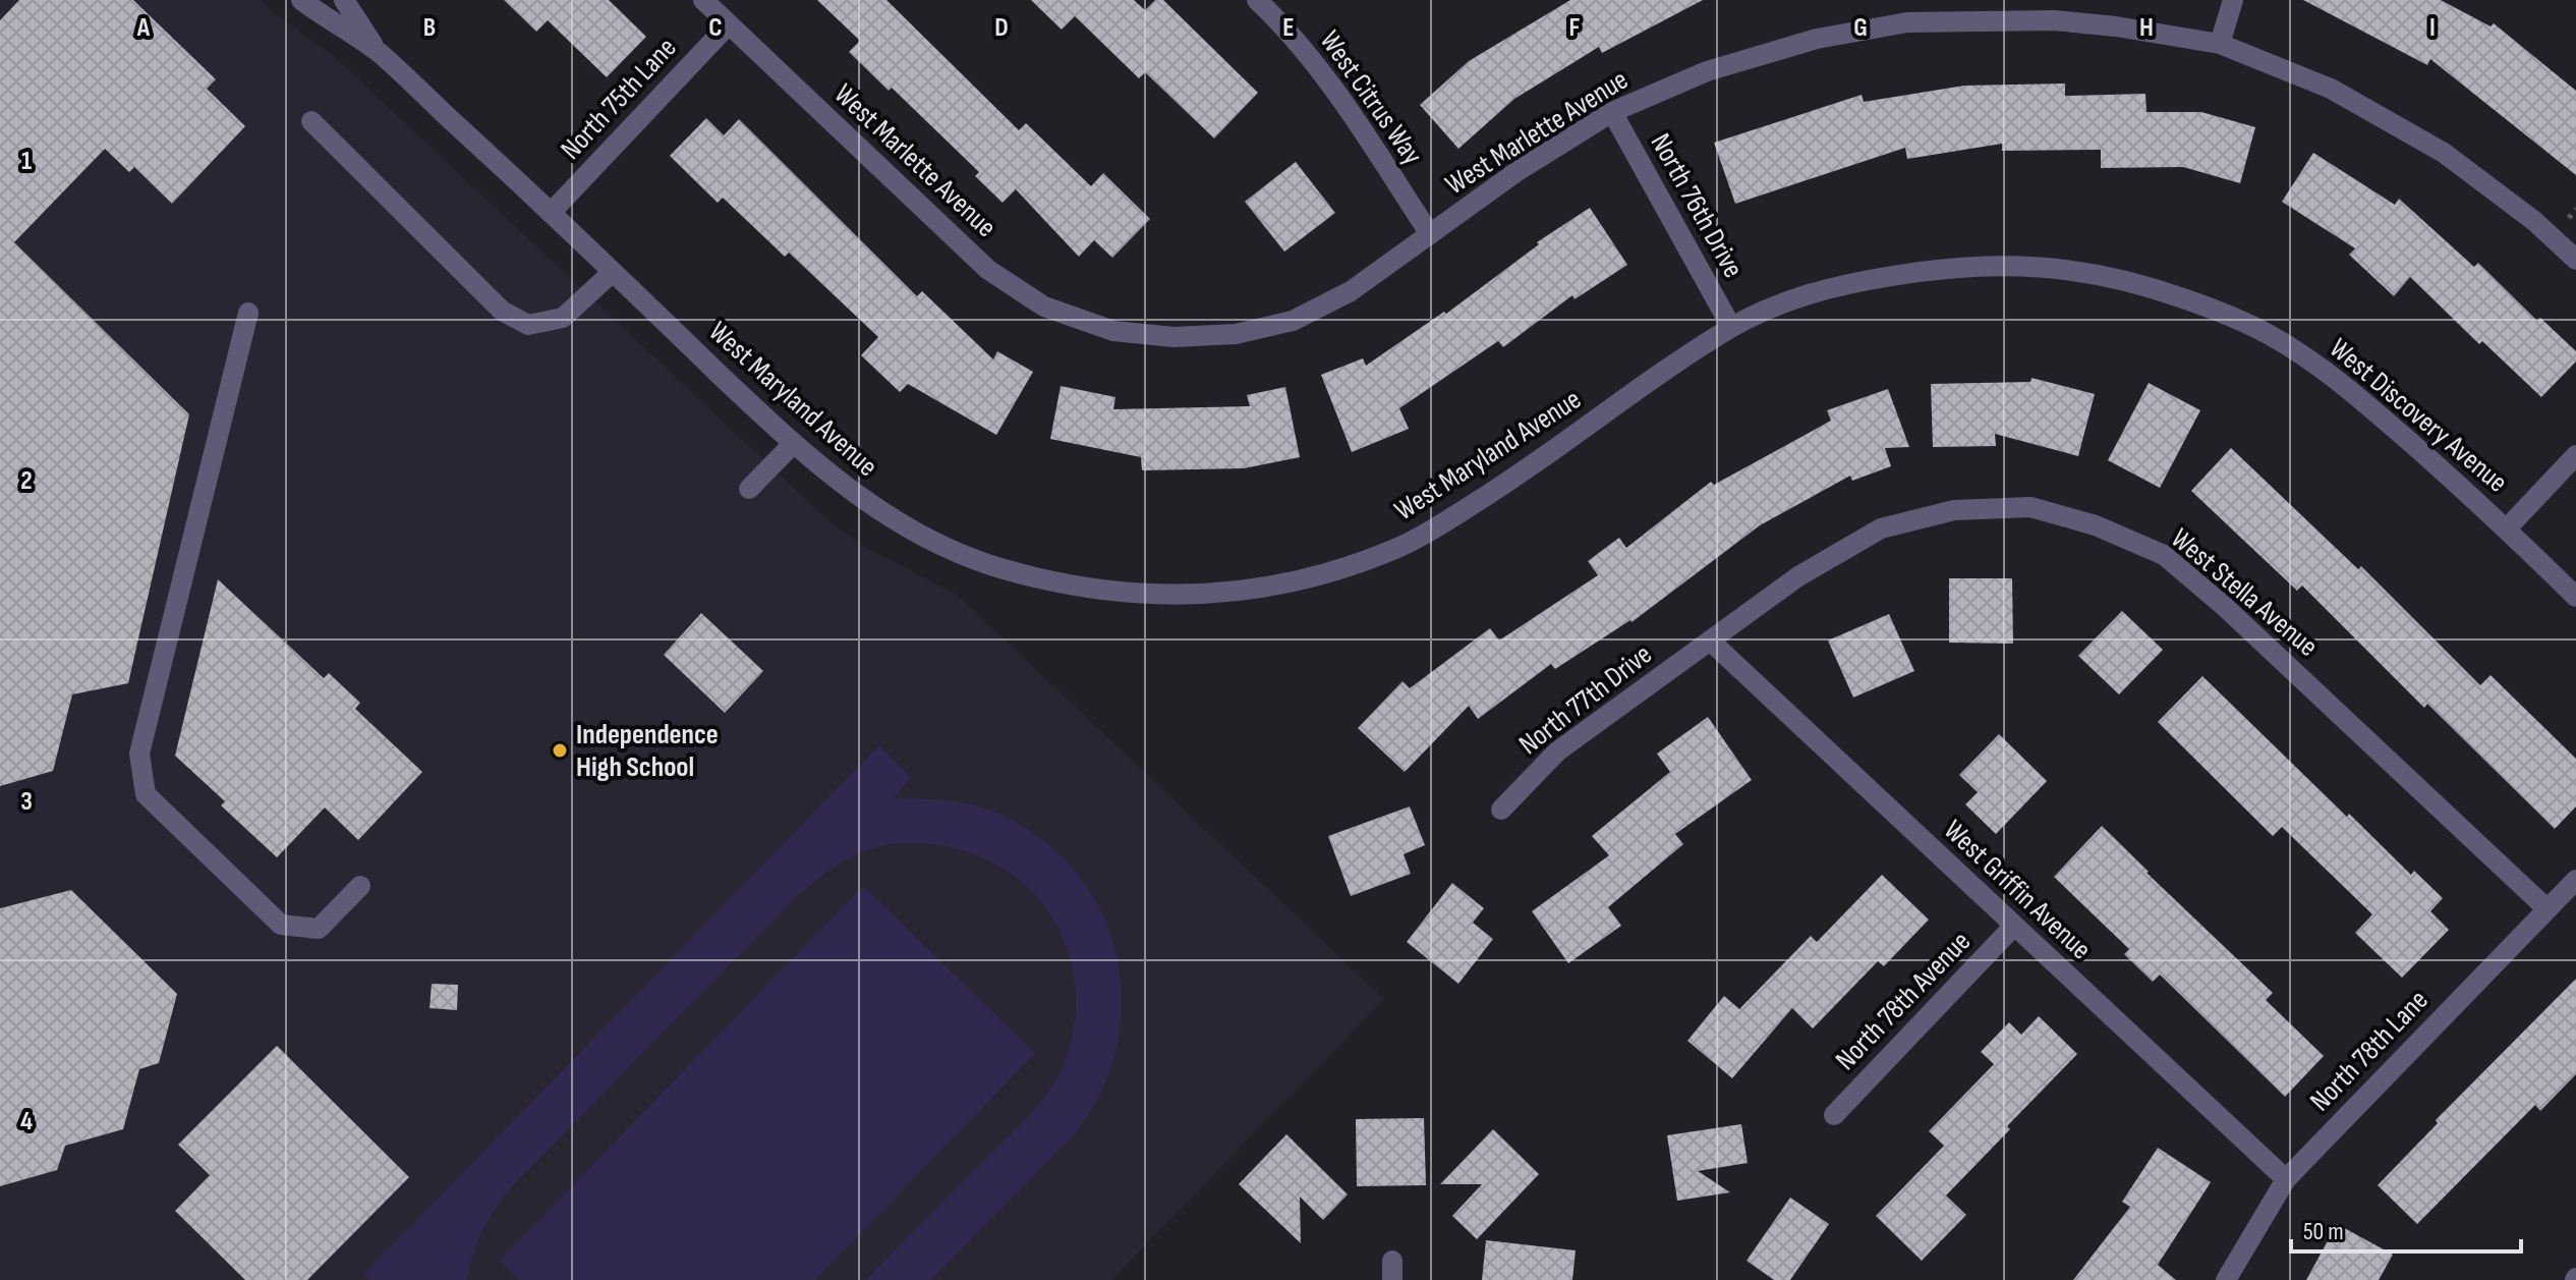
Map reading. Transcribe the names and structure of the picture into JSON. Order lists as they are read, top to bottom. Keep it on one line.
{"streets":{"street":["West Citrus Way","North 75th Lane","West Marlette Avenue","North 76th Drive","West Maryland Avenue","West Discovery Avenue","West Stella Avenue","North 77th Drive","West Griffin Avenue","North 78th Avenue","North 78th Lane"]},"crossings":[["West Citrus Way","West Marlette Avenue"],["North 75th Lane","West Marlette Avenue"],["North 75th Lane","West Maryland Avenue"],["West Marlette Avenue","North 76th Drive"],["North 76th Drive","West Maryland Avenue"],["North 76th Drive","West Discovery Avenue"],["West Maryland Avenue","West Discovery Avenue"],["West Stella Avenue","North 77th Drive"],["West Stella Avenue","West Griffin Avenue"],["West Stella Avenue","North 78th Lane"],["North 77th Drive","West Griffin Avenue"],["West Griffin Avenue","North 78th Avenue"],["West Griffin Avenue","North 78th Lane"]],"places":["Independence High School"],"scale_bar":"50 m","grid":{"columns":["A","B","C","D","E","F","G","H","I"],"rows":["1","2","3","4"]}}
